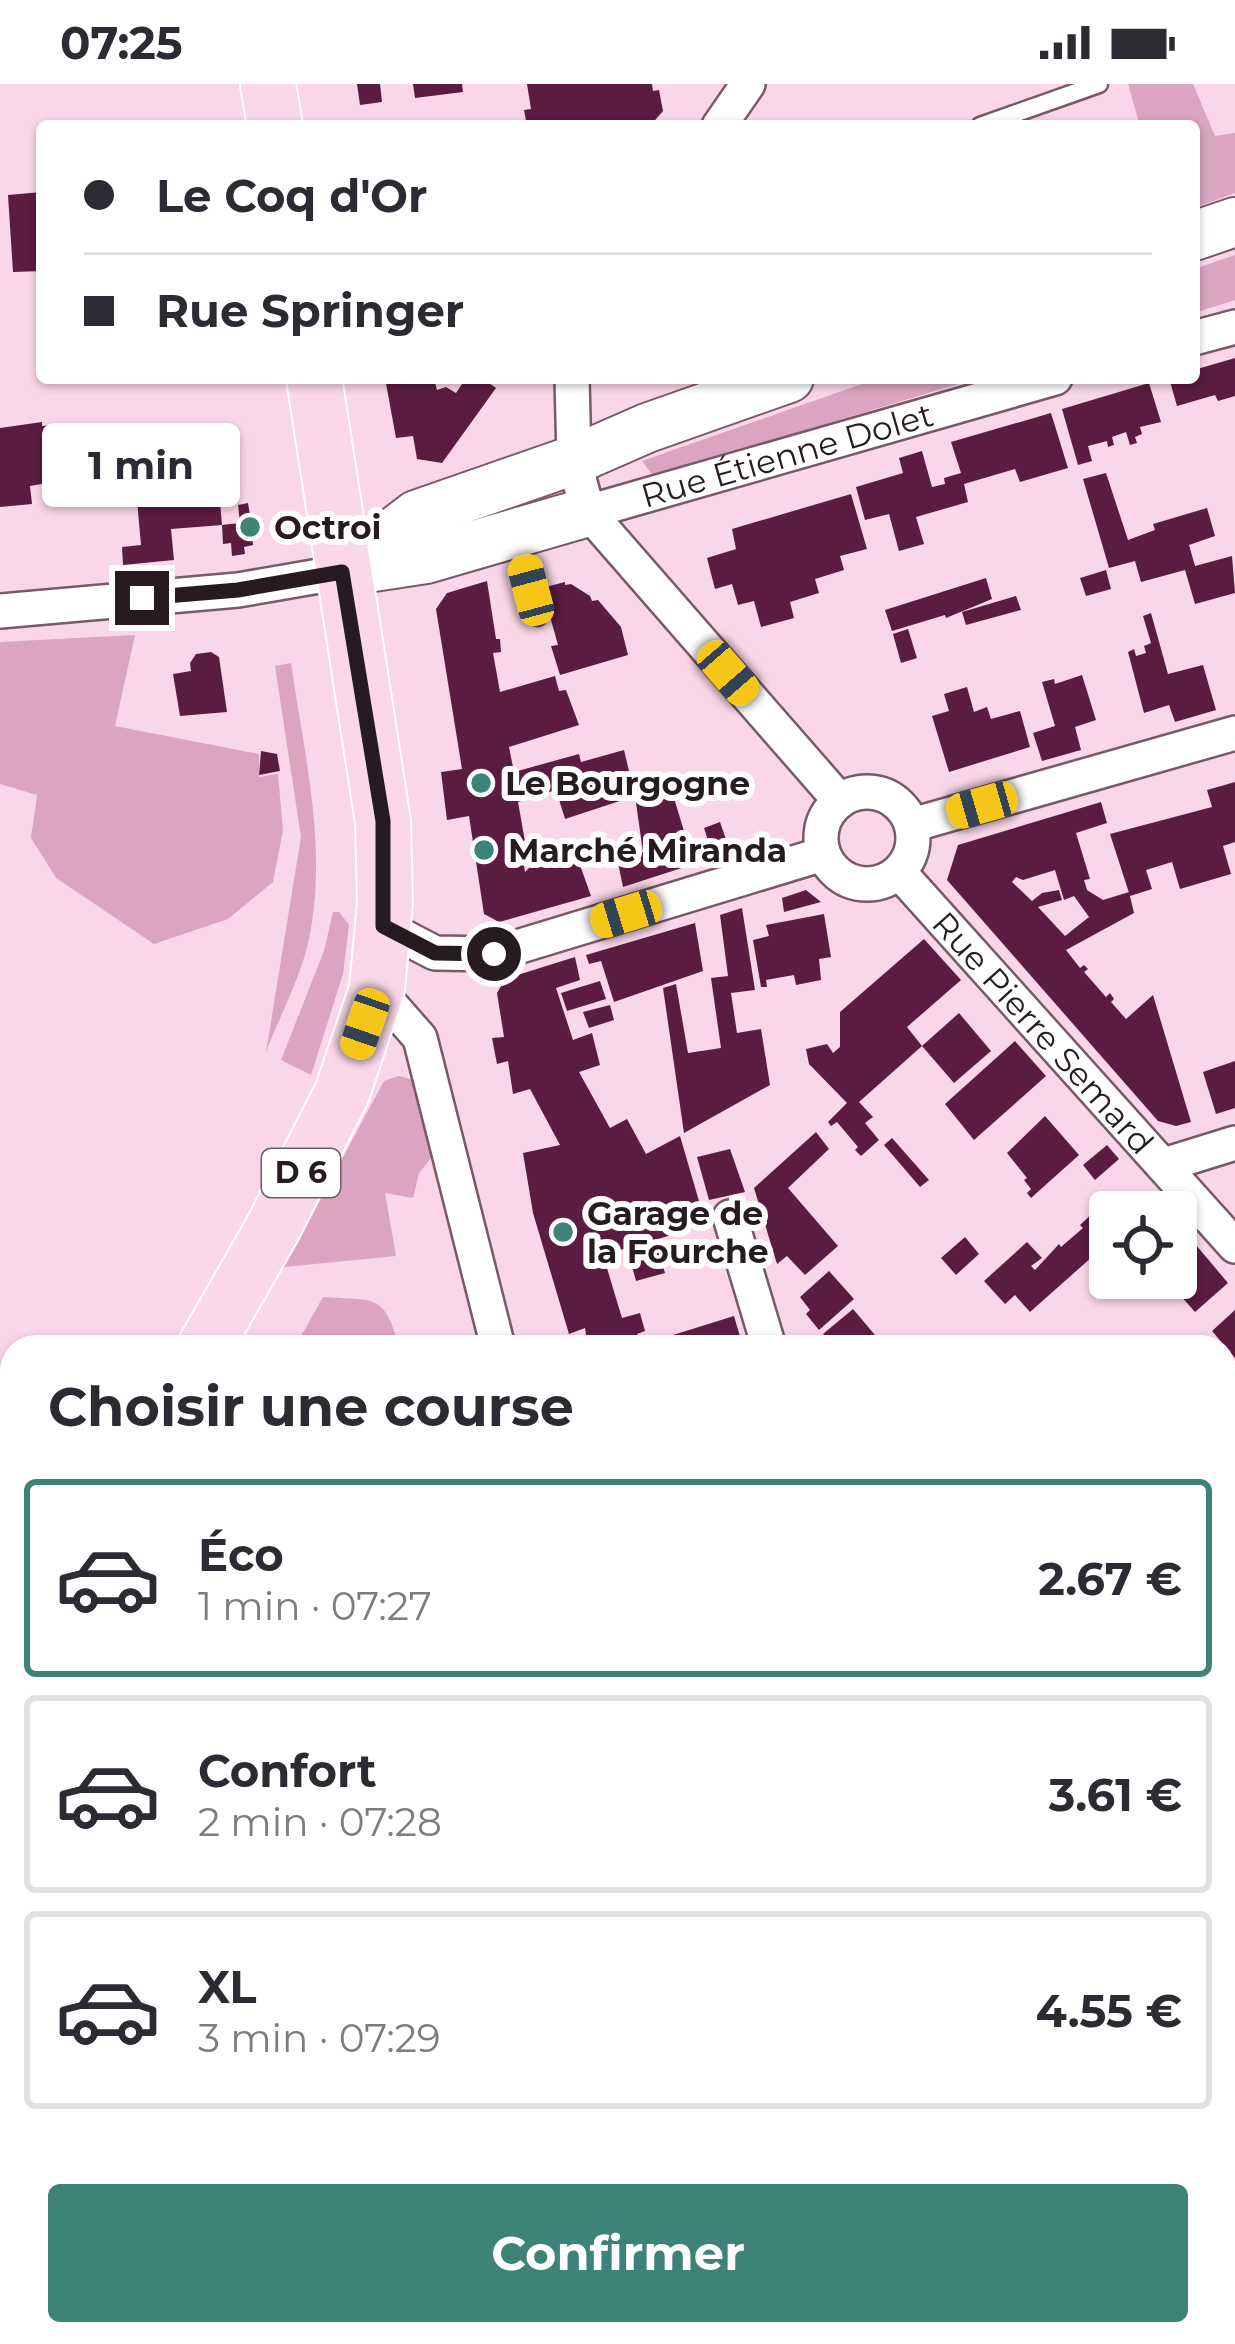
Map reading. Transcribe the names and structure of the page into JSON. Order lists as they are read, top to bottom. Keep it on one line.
{"streets":{"main road":["D 6"],"street":["Rue Étienne Dolet","Rue Pierre Semard"]},"places":["Octroi","Le Bourgogne","Marché Miranda","Garage de la Fourche"],"page":{"status":"07:25","banner":["Le Coq d'Or","Rue Springer"],"bubble":"1 min","heading":"Choisir une course","list":[{"name":"Éco","note":"1 min · 07:27","value":"2.67 €"},{"name":"Confort","note":"2 min · 07:28","value":"3.61 €"},{"name":"XL","note":"3 min · 07:29","value":"4.55 €"}],"buttons":"Confirmer"}}
